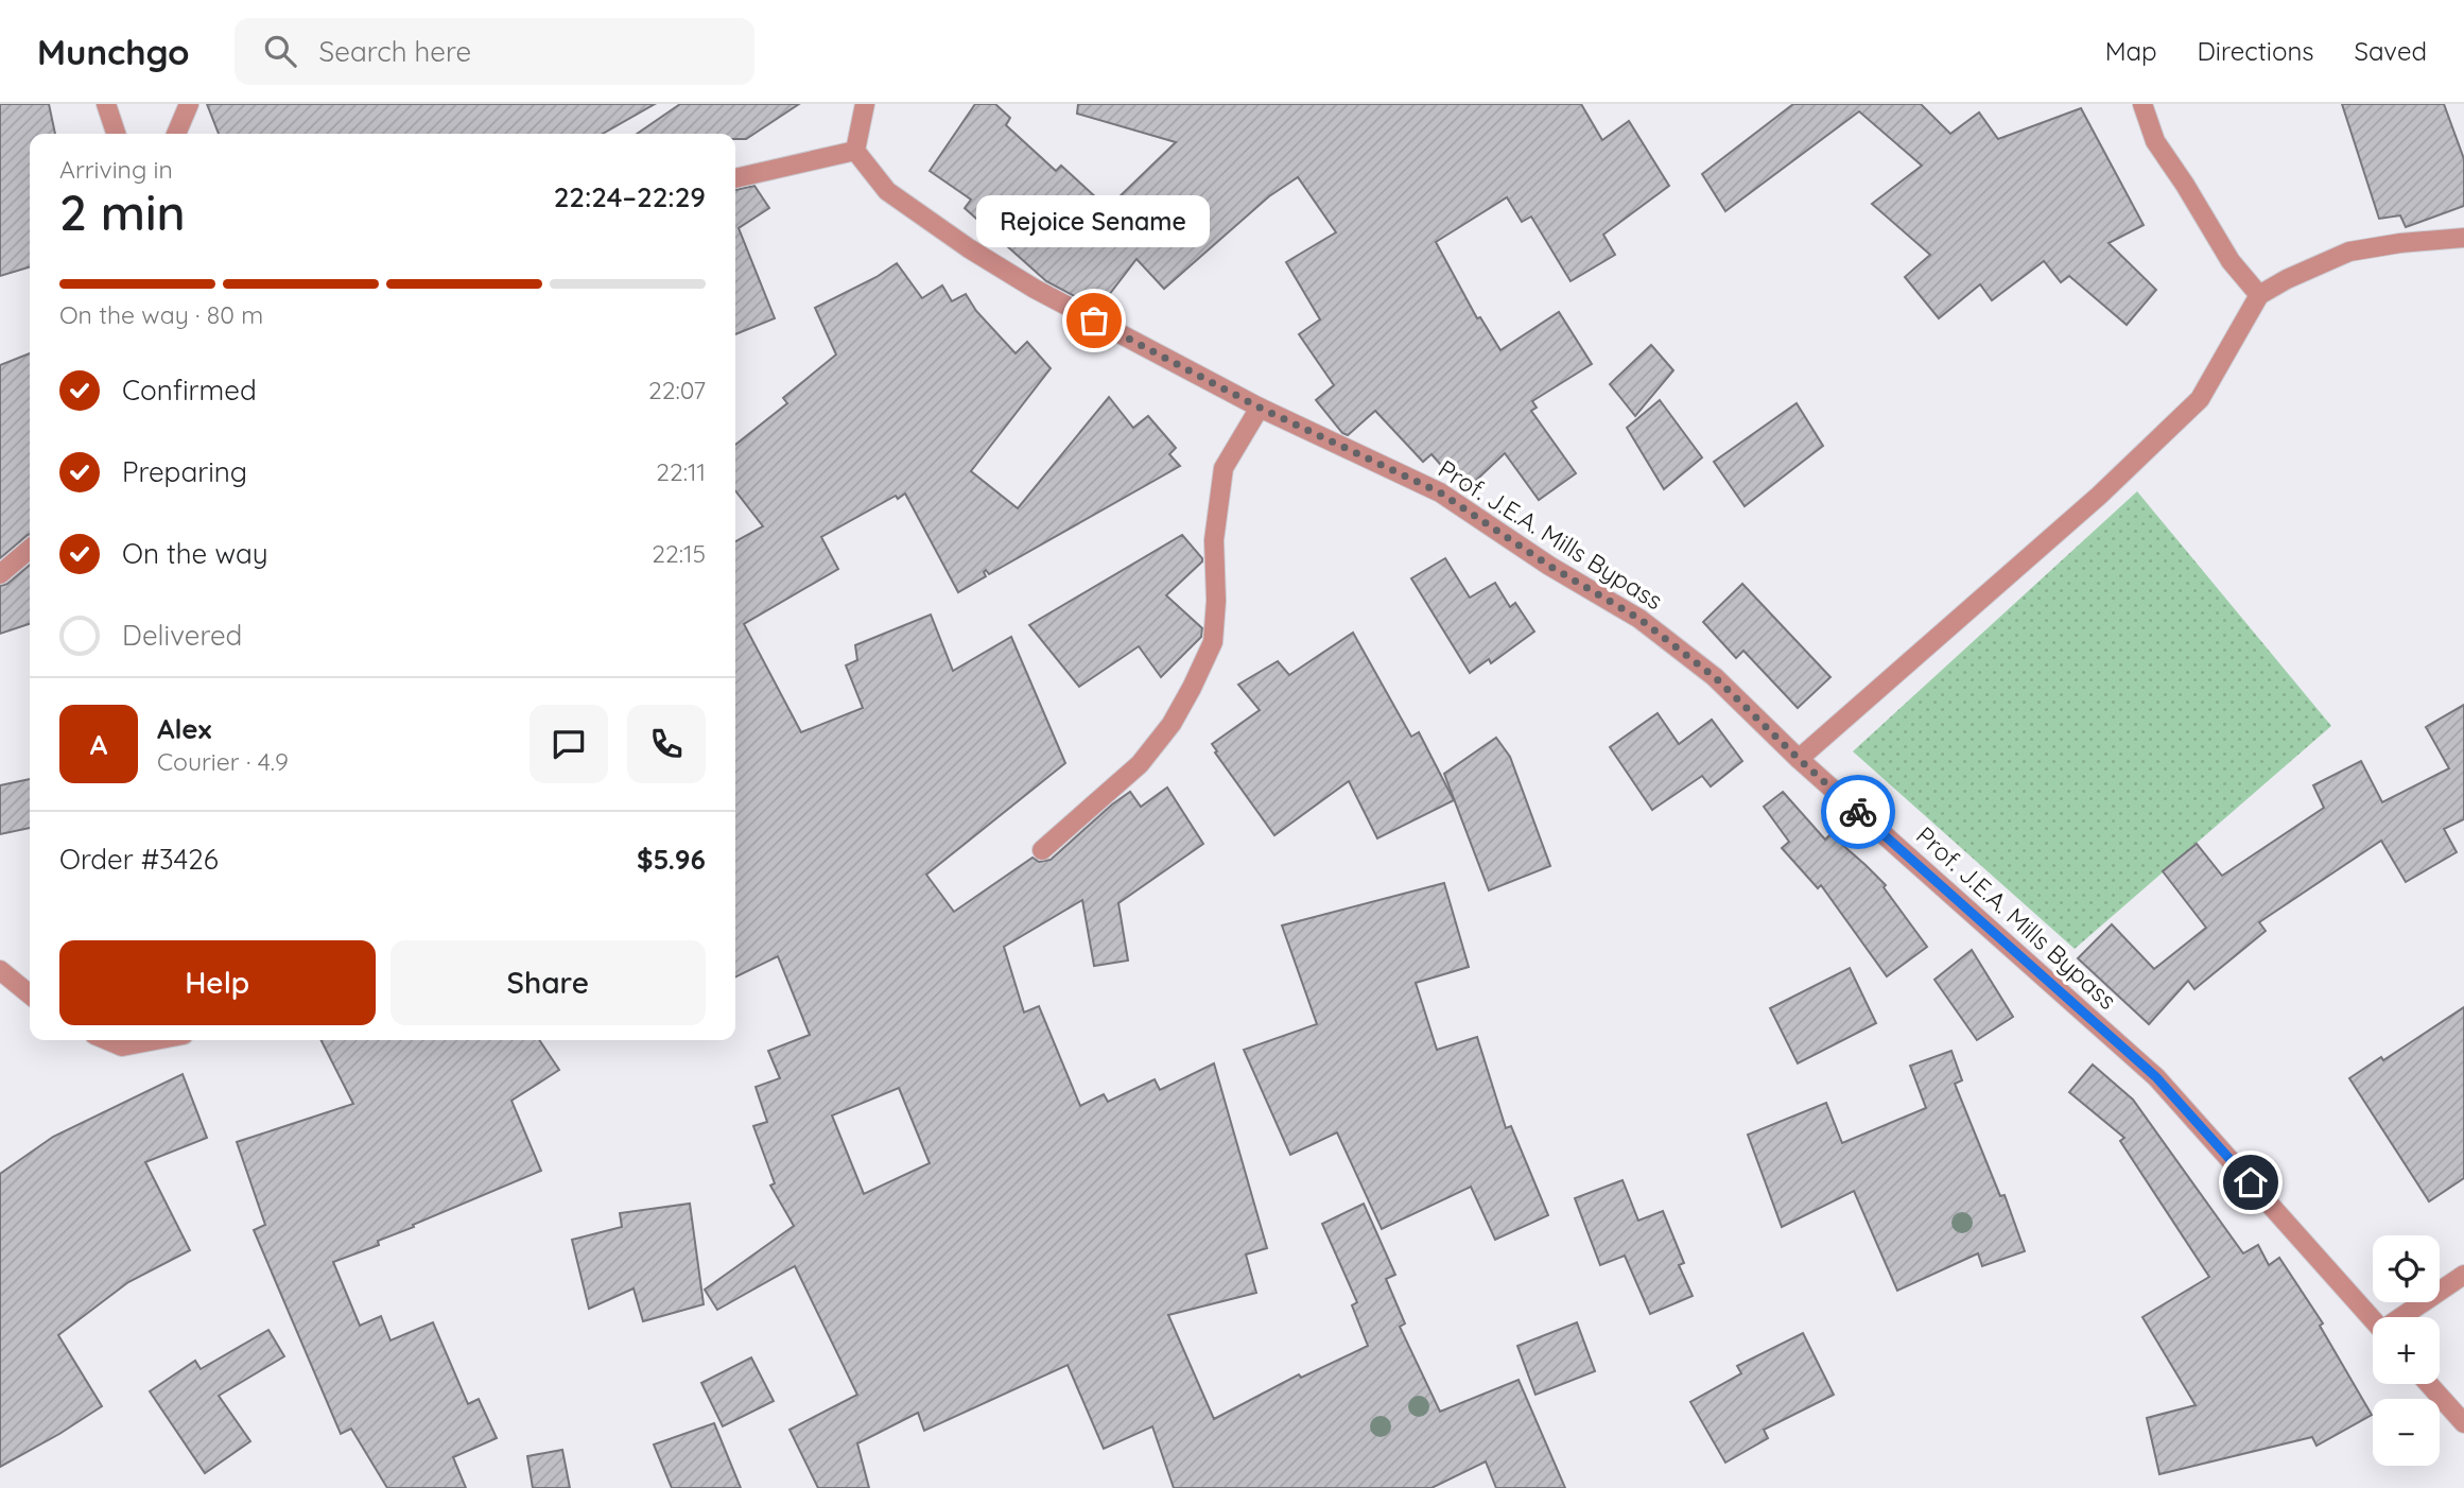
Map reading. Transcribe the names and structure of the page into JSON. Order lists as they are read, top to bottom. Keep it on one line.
{"streets":{"street":["Prof. J.E.A. Mills Bypass"]},"places":["Rejoice Sename"],"page":{"header":"Munchgo","search":"Search here","nav":["Map","Directions","Saved"],"heading":["2 min","Arriving in","22:24–22:29"],"panel":["Alex","Courier · 4.9","Order #3426","$5.96"],"bubble":"Rejoice Sename","bar":"On the way · 80 m","list":[["Confirmed","22:07"],["Preparing","22:11"],["On the way","22:15"],"Delivered"],"round":"A","buttons":["Help","Share"],"map_buttons":["+","−"]}}
